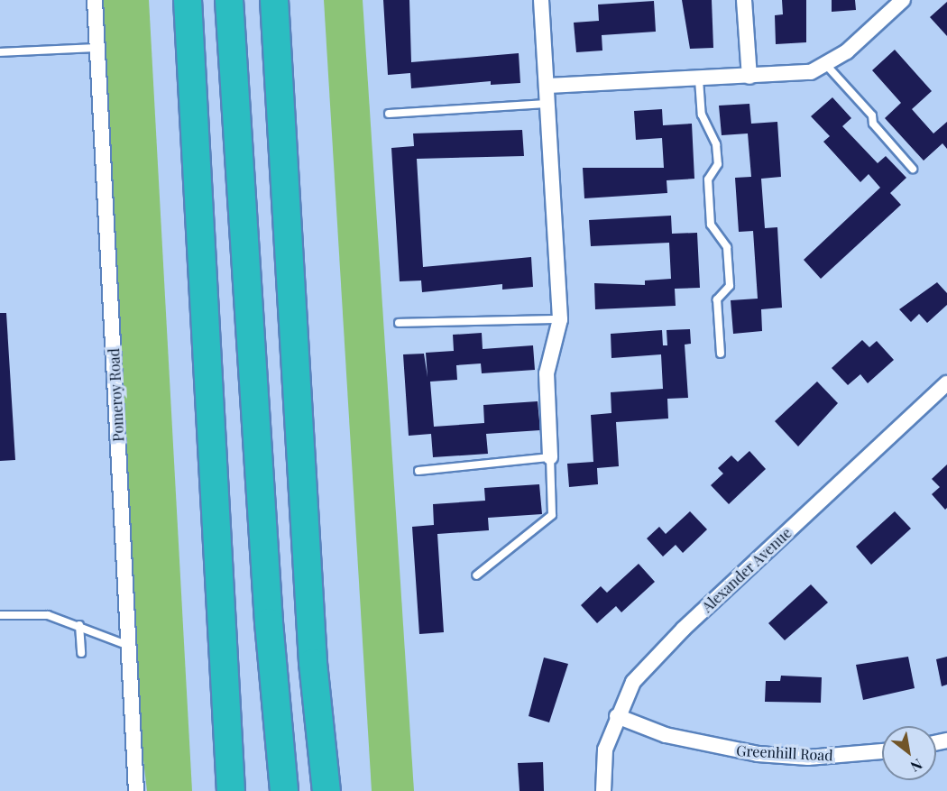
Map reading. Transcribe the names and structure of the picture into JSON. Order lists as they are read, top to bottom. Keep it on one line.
{"streets":{"street":["Pomeroy Road","Alexander Avenue","Greenhill Road"]},"crossings":[["Alexander Avenue","Greenhill Road"]],"north":"bottom right"}
